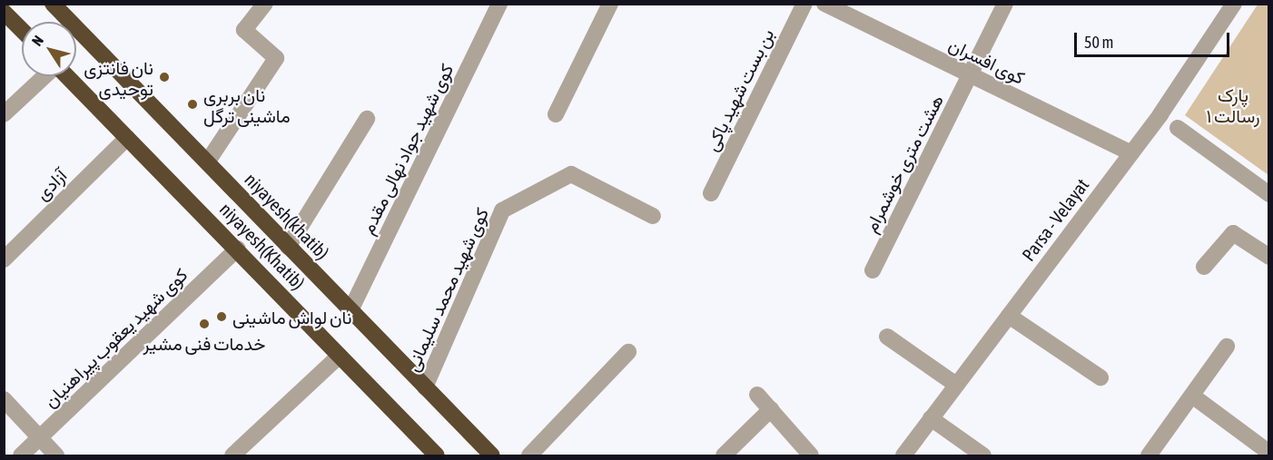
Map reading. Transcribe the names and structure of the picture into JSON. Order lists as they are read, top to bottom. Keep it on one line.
{"streets":{"highway":["niyayesh(khatib)","niyayesh(Khatib)"],"street":["کوی افسران","بن بست شهید پاکى","کوی شهید جواد نهالی مقدم","هشت متری خوشمرام","آزادی","Parsa - Velayat","کوی شهید محمد سلیمانی","کوی شهید یعقوب پیراهنیان"]},"crossings":[["کوی افسران","هشت متری خوشمرام"],["کوی افسران","Parsa - Velayat"],["کوی شهید جواد نهالی مقدم","niyayesh(khatib)"],["آزادی","niyayesh(Khatib)"],["niyayesh(khatib)","کوی شهید محمد سلیمانی"],["niyayesh(Khatib)","کوی شهید یعقوب پیراهنیان"]],"parks":["پارک رسالت ۱"],"places":["نان فانتزی توحیدی","نان بربری ماشینی ترگل","نان لواش ماشینی","خدمات فنی مشیر"],"scale_bar":"50 m","north":"top left"}
